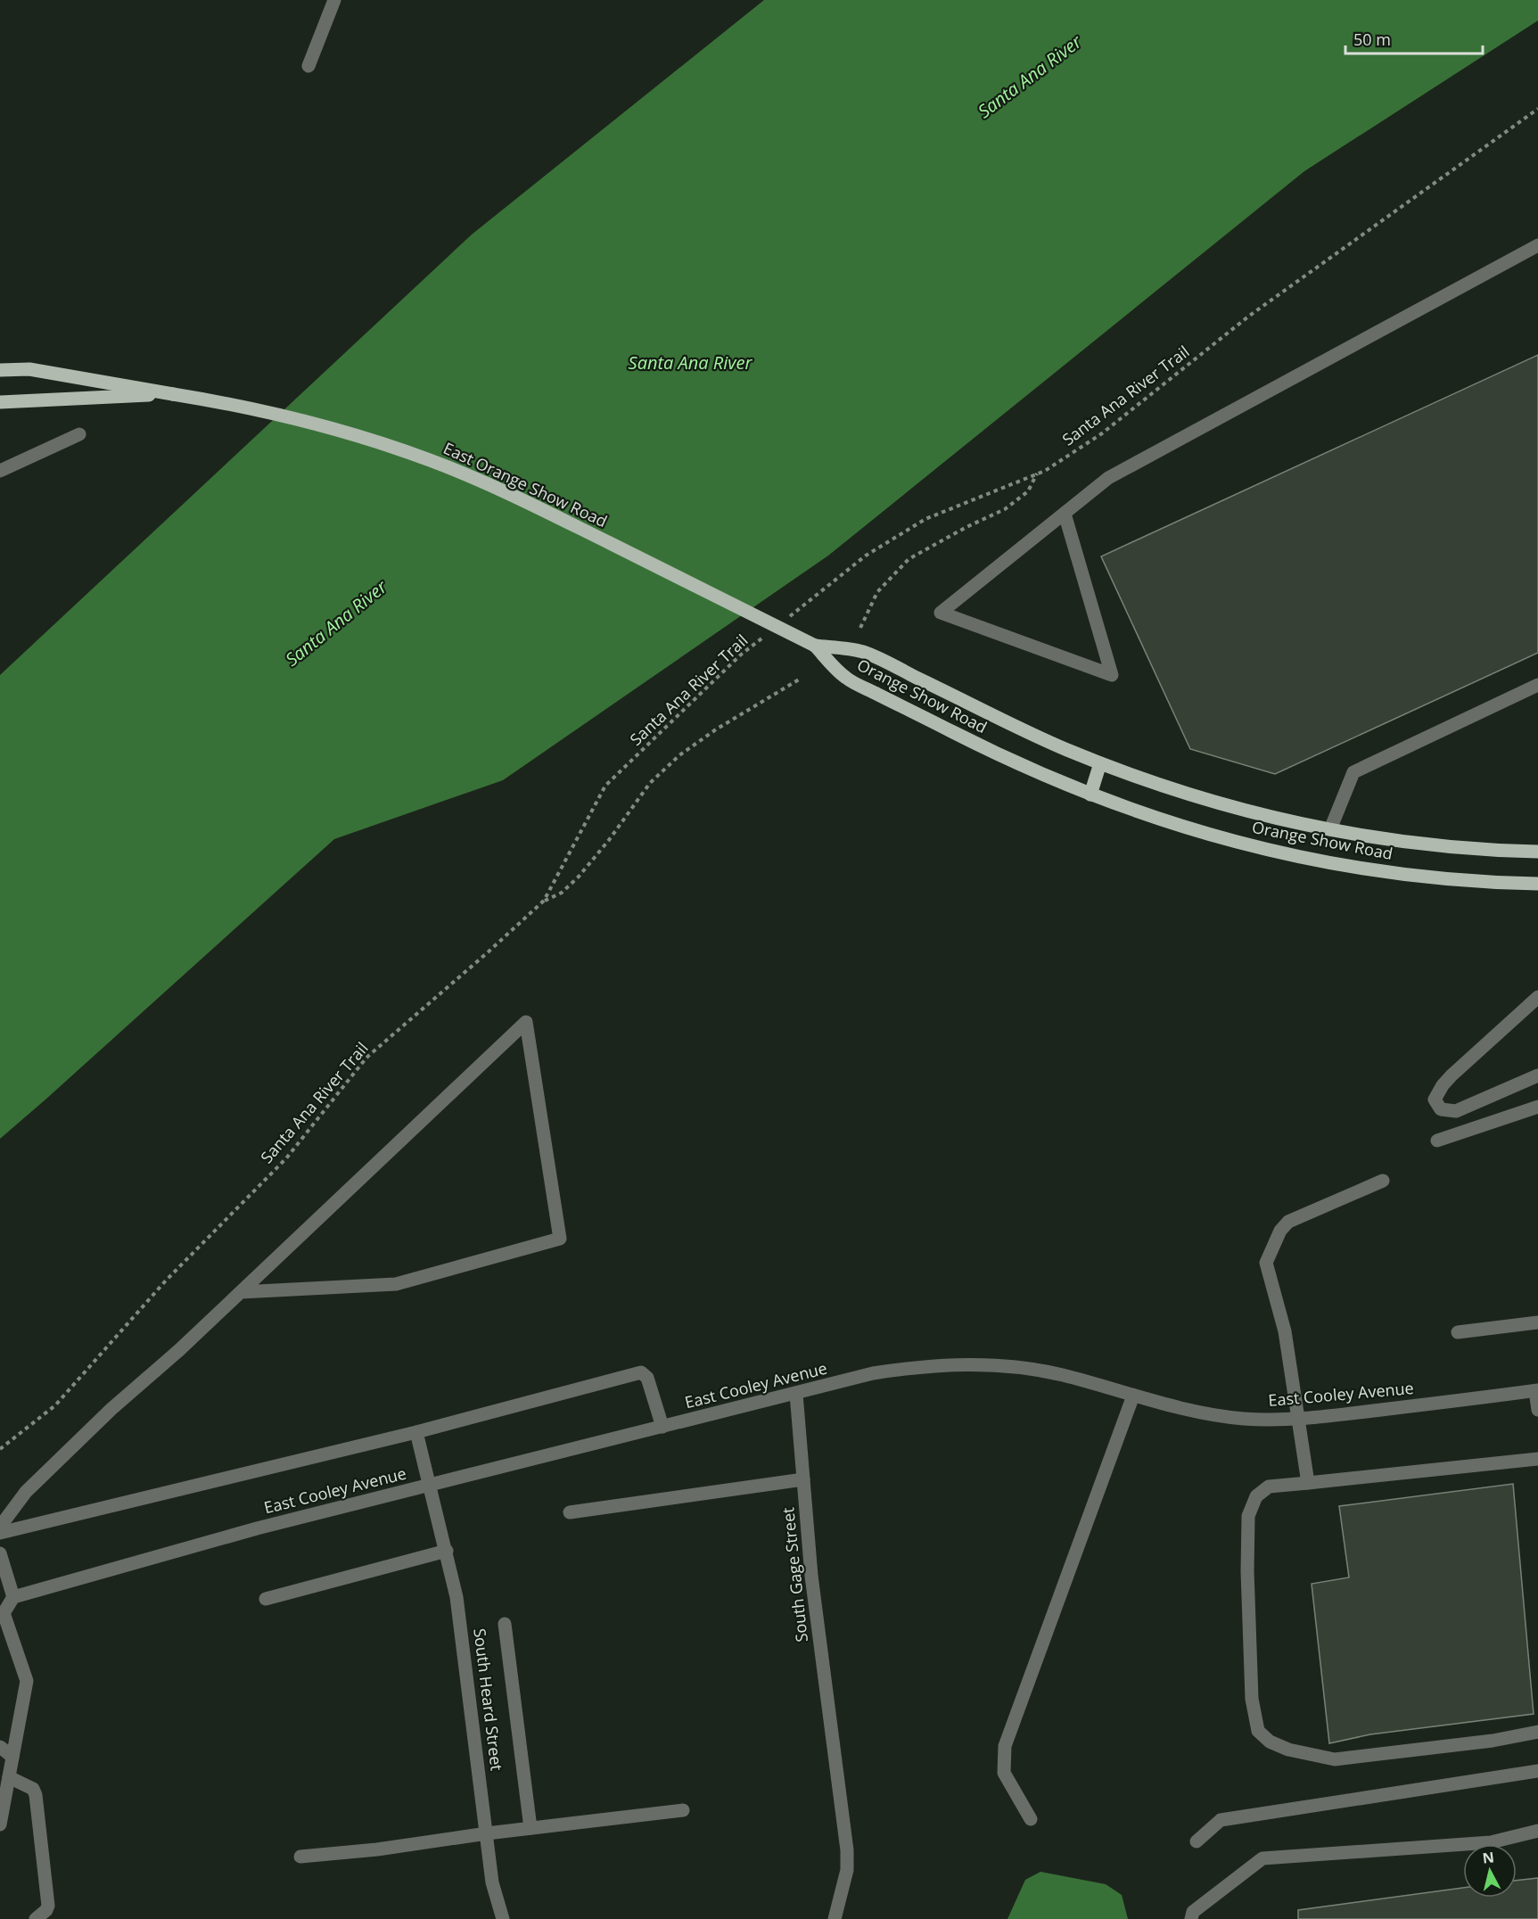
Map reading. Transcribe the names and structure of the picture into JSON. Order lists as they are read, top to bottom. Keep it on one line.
{"streets":{"main road":["East Orange Show Road","Orange Show Road"],"street":["East Cooley Avenue","South Gage Street","South Heard Street"],"path":["Santa Ana River Trail"]},"crossings":[["East Orange Show Road","Orange Show Road"],["East Cooley Avenue","South Gage Street"],["East Cooley Avenue","South Heard Street"]],"water":["Santa Ana River"],"scale_bar":"50 m","north":"top"}
